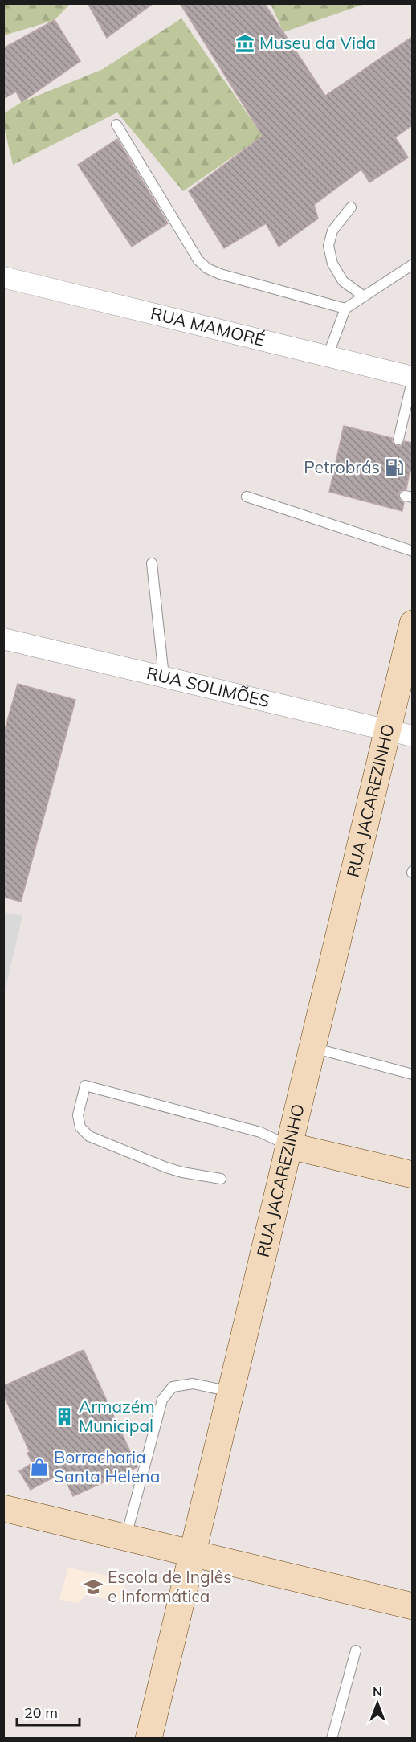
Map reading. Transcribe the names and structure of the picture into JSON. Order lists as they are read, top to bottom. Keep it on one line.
{"streets":{"main road":["RUA JACAREZINHO"],"street":["RUA MAMORÉ","RUA SOLIMÕES"]},"crossings":[["RUA SOLIMÕES","RUA JACAREZINHO"]],"places":{"museum":["Museu da Vida"],"fuel station":["Petrobrás"],"building":["Armazém Municipal"],"shop":["Borracharia Santa Helena"],"school or university":["Escola de Inglês e Informática"]},"scale_bar":"20 m","north":"top"}
